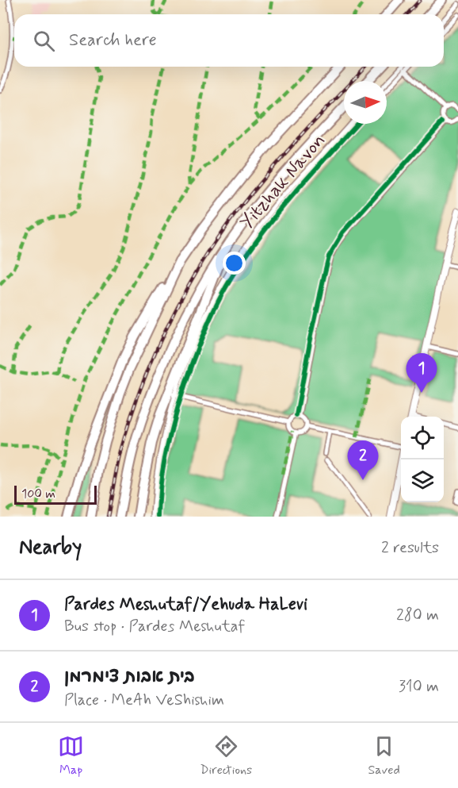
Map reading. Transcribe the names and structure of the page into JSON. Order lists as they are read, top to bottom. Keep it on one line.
{"streets":{"street":["Yitzhak Navon"]},"scale_bar":"100 m","north":"right","page":{"search":"Search here","pins":["1","2"],"scale":"100 m","heading":["Nearby","2 results"],"list":[{"mark":"1","name":"Pardes Meshutaf/Yehuda HaLevi","note":"Bus stop · Pardes Meshutaf","value":"280 m"},{"mark":"2","name":"בית אבות צימרמן","note":"Place · MeAh VeShishim","value":"310 m"}],"nav":["Map","Directions","Saved"]}}
